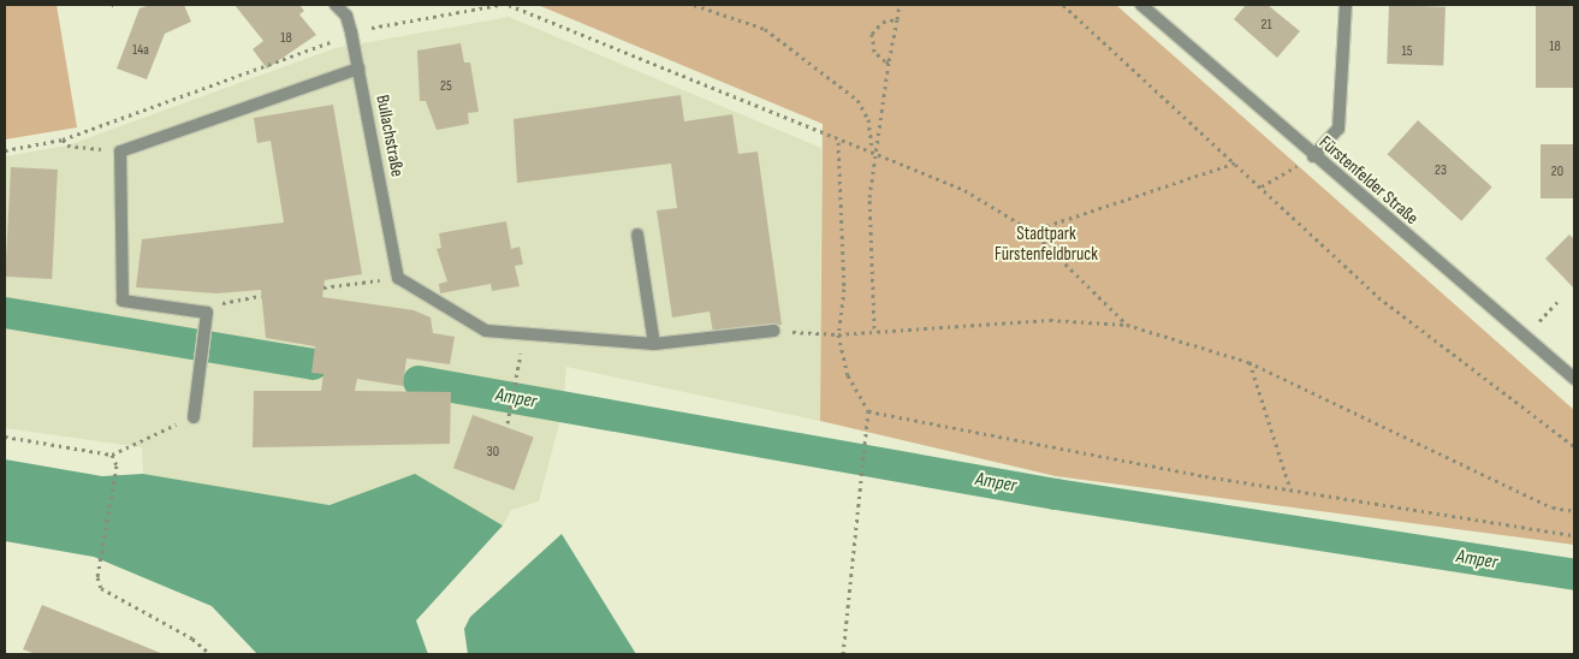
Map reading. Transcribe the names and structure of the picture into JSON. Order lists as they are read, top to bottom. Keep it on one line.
{"streets":{"street":["Bullachstraße","Fürstenfelder Straße"]},"water":["Amper"],"parks":["Stadtpark Fürstenfeldbruck"],"house_numbers":["21","18","18","14a","15","25","23","20","30"]}
